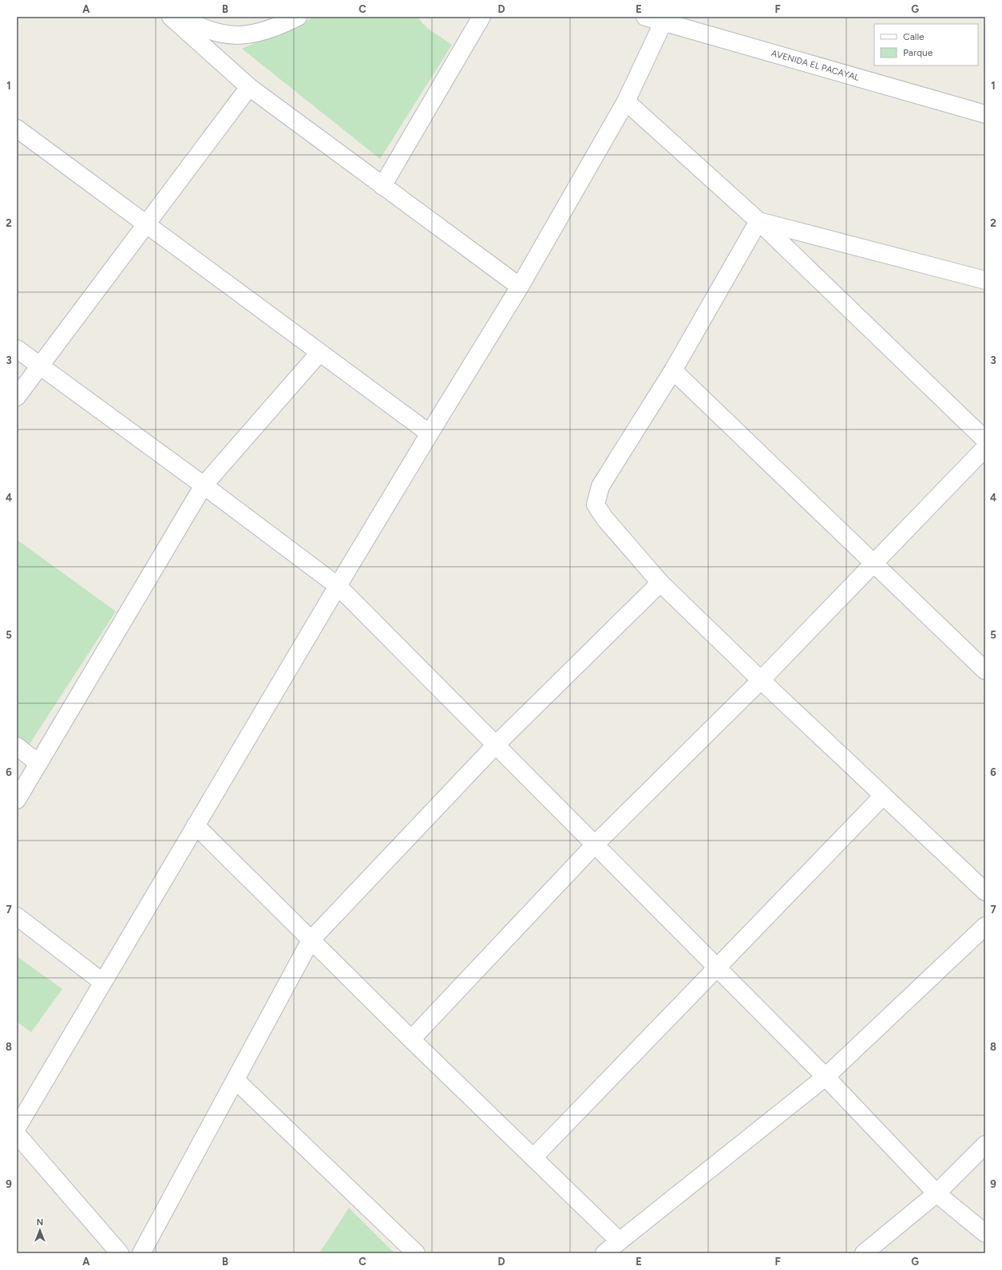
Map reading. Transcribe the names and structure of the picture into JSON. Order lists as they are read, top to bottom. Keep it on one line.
{"streets":{"street":["AVENIDA EL PACAYAL"]},"legend":["Calle","Parque"],"north":"top","grid":{"columns":["A","B","C","D","E","F","G"],"rows":["1","2","3","4","5","6","7","8","9"]}}
